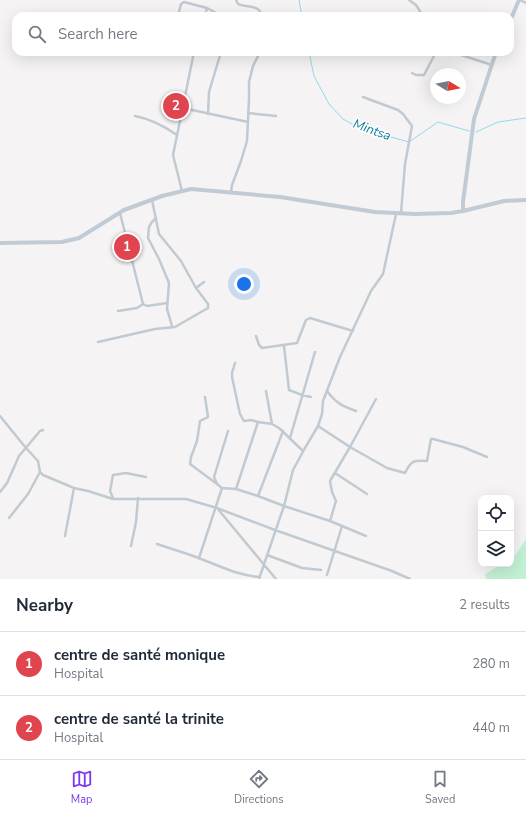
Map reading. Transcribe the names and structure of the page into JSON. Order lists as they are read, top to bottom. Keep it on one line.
{"water":["Mintsa"],"north":"right","page":{"search":"Search here","pins":["2","1"],"heading":["Nearby","2 results"],"list":[{"mark":"1","name":"centre de santé monique","note":"Hospital","value":"280 m"},{"mark":"2","name":"centre de santé la trinite","note":"Hospital","value":"440 m"}],"nav":["Map","Directions","Saved"]}}
